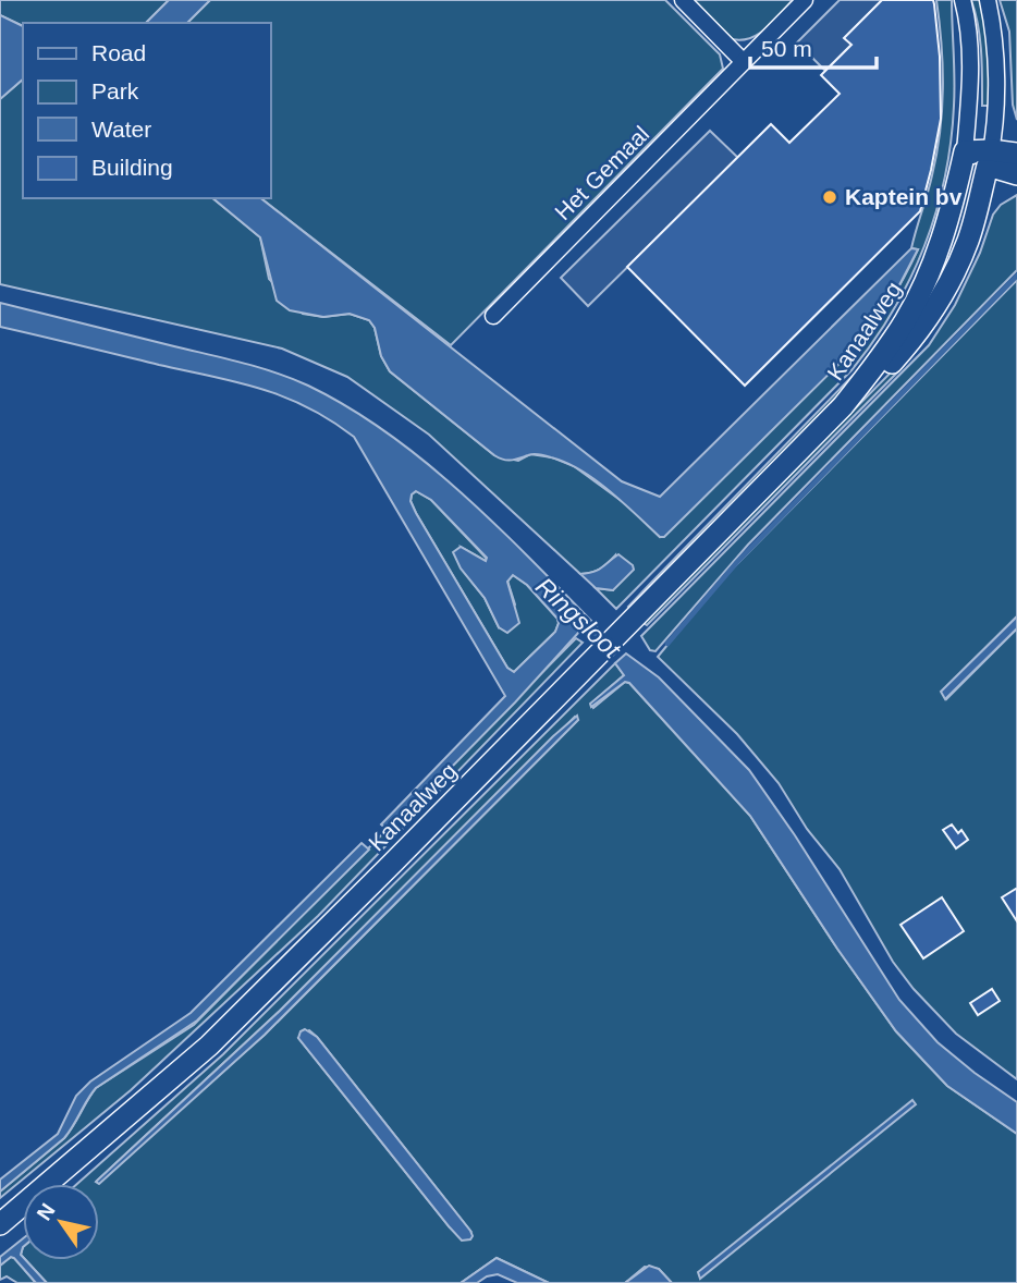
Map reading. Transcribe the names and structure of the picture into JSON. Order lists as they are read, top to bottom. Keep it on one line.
{"streets":{"street":["Het Gemaal","Kanaalweg"]},"water":["Ringsloot"],"places":["Kaptein bv"],"legend":["Road","Park","Water","Building"],"scale_bar":"50 m","north":"top left"}
